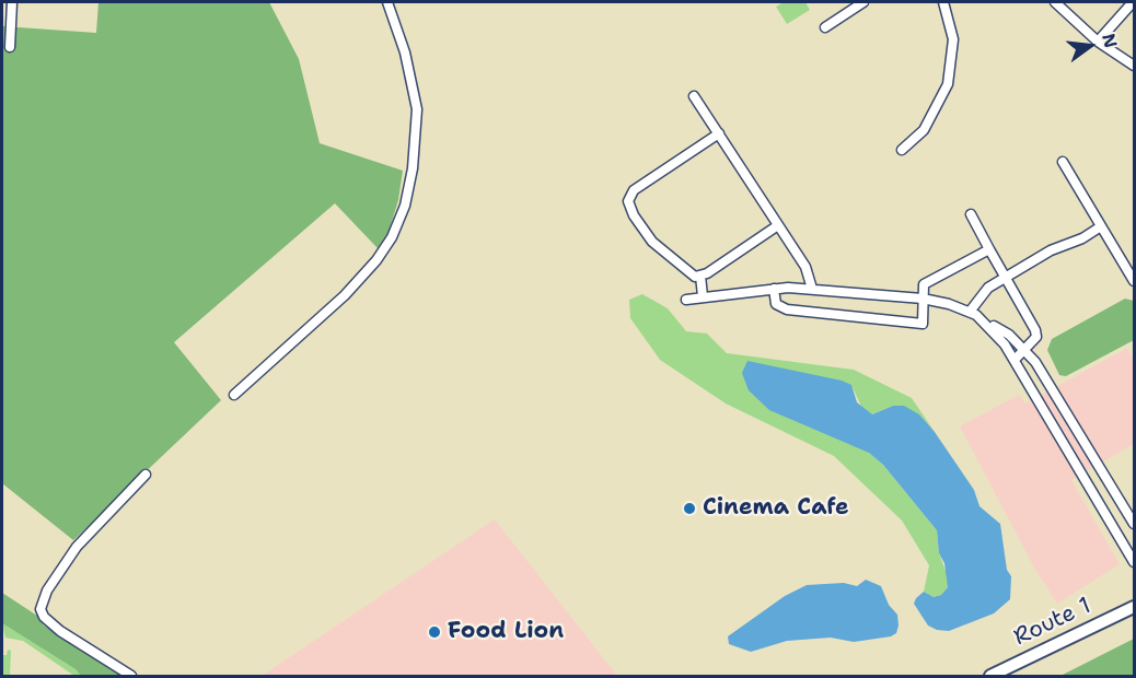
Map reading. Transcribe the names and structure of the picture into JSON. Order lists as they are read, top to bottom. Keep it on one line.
{"streets":{"main road":["Route 1"]},"places":["Cinema Cafe","Food Lion"],"north":"right"}
